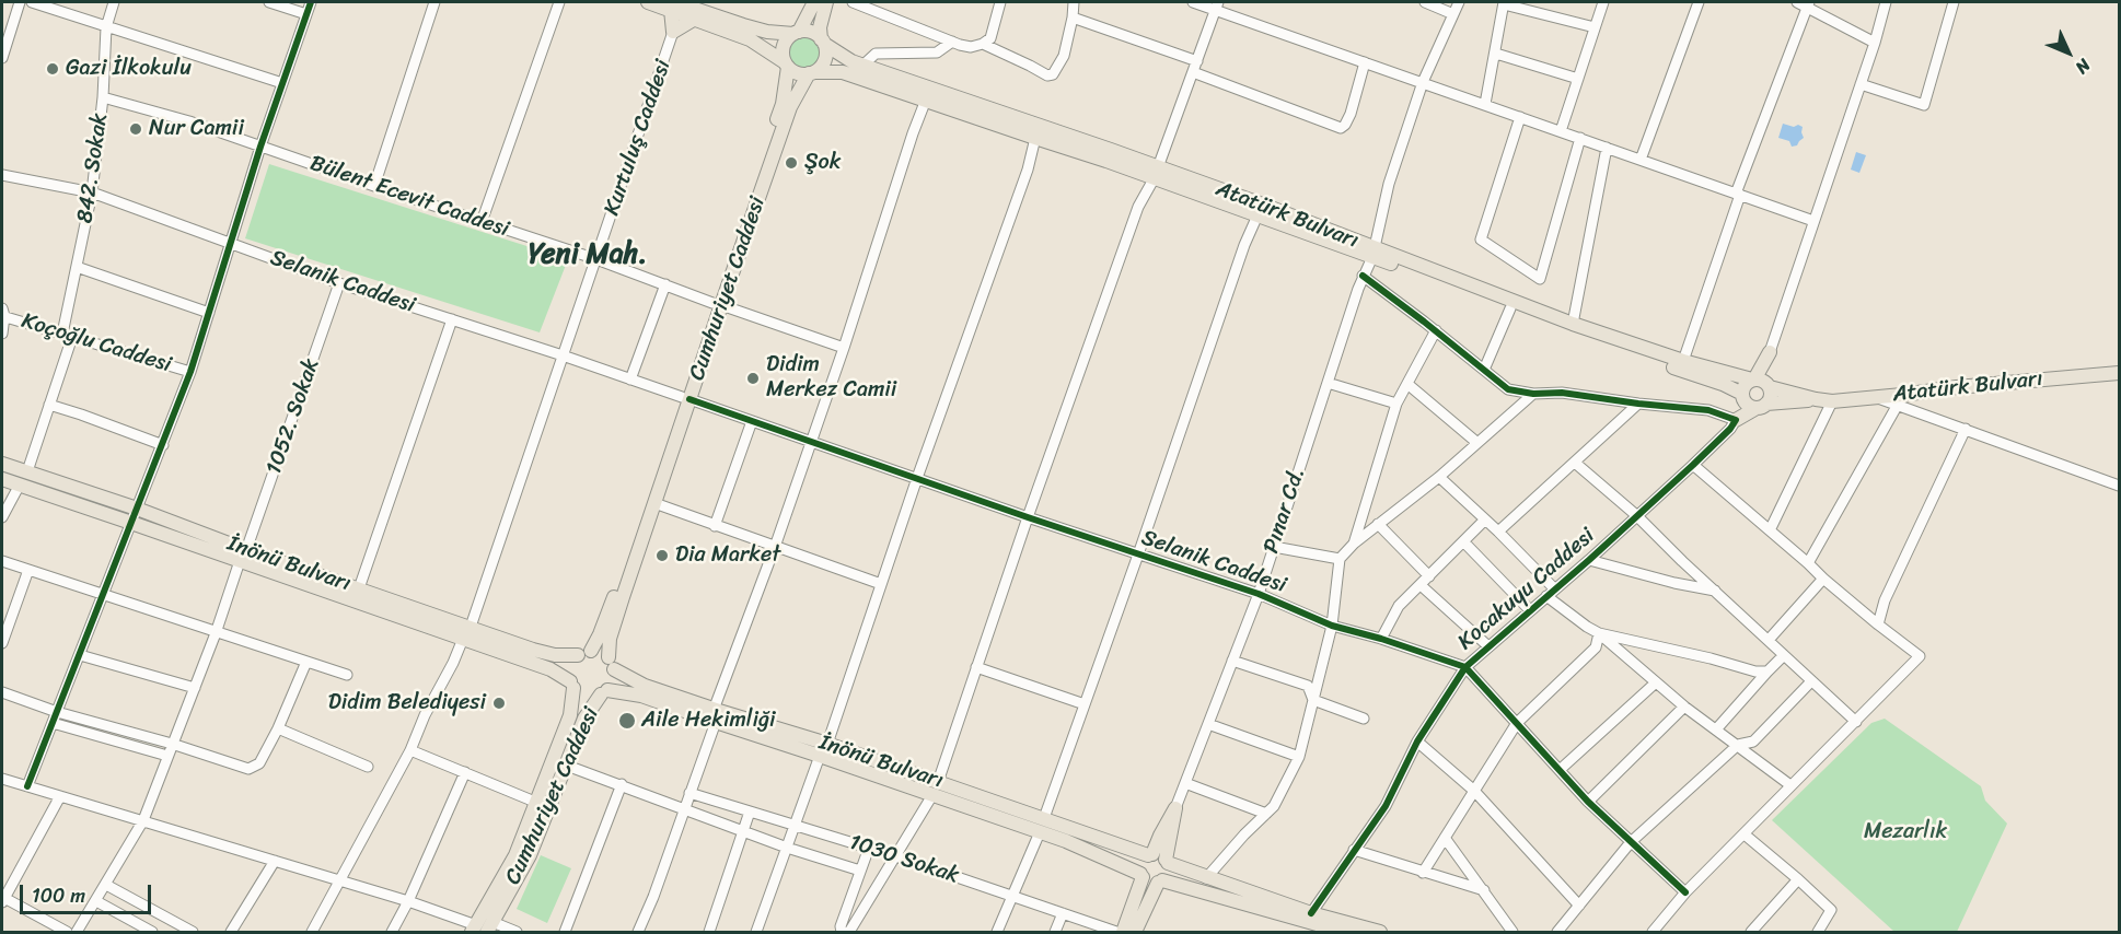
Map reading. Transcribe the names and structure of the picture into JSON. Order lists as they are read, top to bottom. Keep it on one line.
{"streets":{"main road":["Atatürk Bulvarı","Cumhuriyet Caddesi","İnönü Bulvarı","Kocakuyu Caddesi"],"street":["Kurtuluş Caddesi","842. Sokak","Bülent Ecevit Caddesi","Selanik Caddesi","Koçoğlu Caddesi","1052. Sokak","Pınar Cd.","1030 Sokak"]},"crossings":[["Kurtuluş Caddesi","Bülent Ecevit Caddesi"],["Kurtuluş Caddesi","Selanik Caddesi"],["Kurtuluş Caddesi","İnönü Bulvarı"],["842. Sokak","Bülent Ecevit Caddesi"],["842. Sokak","Selanik Caddesi"],["842. Sokak","Koçoğlu Caddesi"],["842. Sokak","İnönü Bulvarı"],["Bülent Ecevit Caddesi","Cumhuriyet Caddesi"],["Atatürk Bulvarı","Cumhuriyet Caddesi"],["Atatürk Bulvarı","Pınar Cd."],["Atatürk Bulvarı","Kocakuyu Caddesi"],["Selanik Caddesi","Cumhuriyet Caddesi"],["Selanik Caddesi","1052. Sokak"],["Selanik Caddesi","Pınar Cd."],["Selanik Caddesi","Kocakuyu Caddesi"],["Cumhuriyet Caddesi","İnönü Bulvarı"],["1052. Sokak","İnönü Bulvarı"],["İnönü Bulvarı","Kocakuyu Caddesi"]],"districts":["Yeni Mah."],"parks":["Mezarlık"],"places":["Gazi İlkokulu","Nur Camii","Şok","Didim Merkez Camii","Dia Market","Didim Belediyesi","Aile Hekimliği"],"scale_bar":"100 m","north":"bottom right"}
